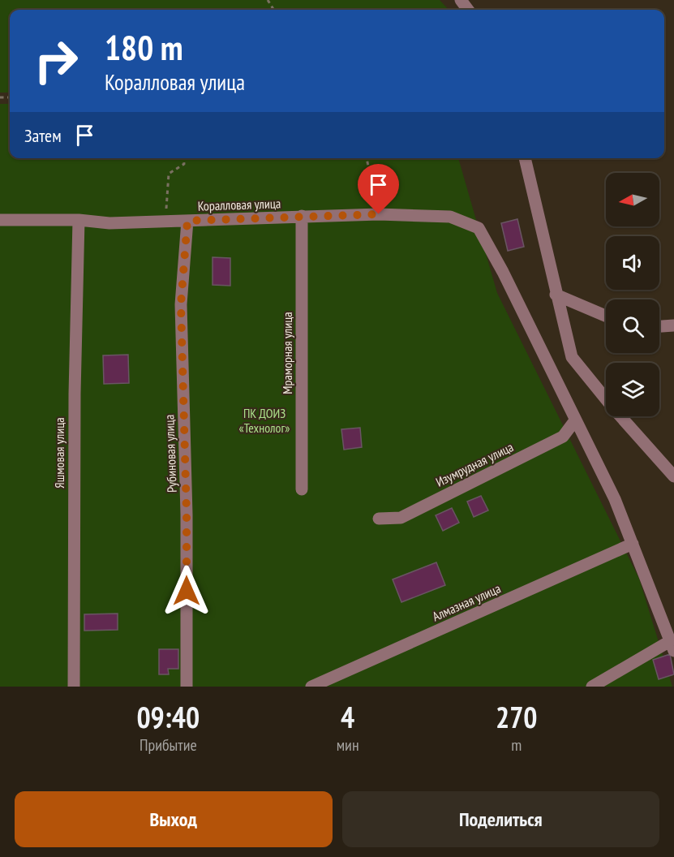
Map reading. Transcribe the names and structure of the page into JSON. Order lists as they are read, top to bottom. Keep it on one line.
{"streets":{"street":["Коралловая улица","Мраморная улица","Яшмовая улица","Рубиновая улица","Изумрудная улица","Алмазная улица"]},"crossings":[["Коралловая улица","Мраморная улица"],["Коралловая улица","Яшмовая улица"],["Коралловая улица","Рубиновая улица"],["Коралловая улица","Изумрудная улица"]],"parks":["ПК ДОИЗ «Технолог»"],"north":"left","page":{"turn":["180 m","Коралловая улица"],"then":"Затем","eta":["09:40","Прибытие","4","мин","270","m"],"buttons":["Выход","Поделиться"]}}
